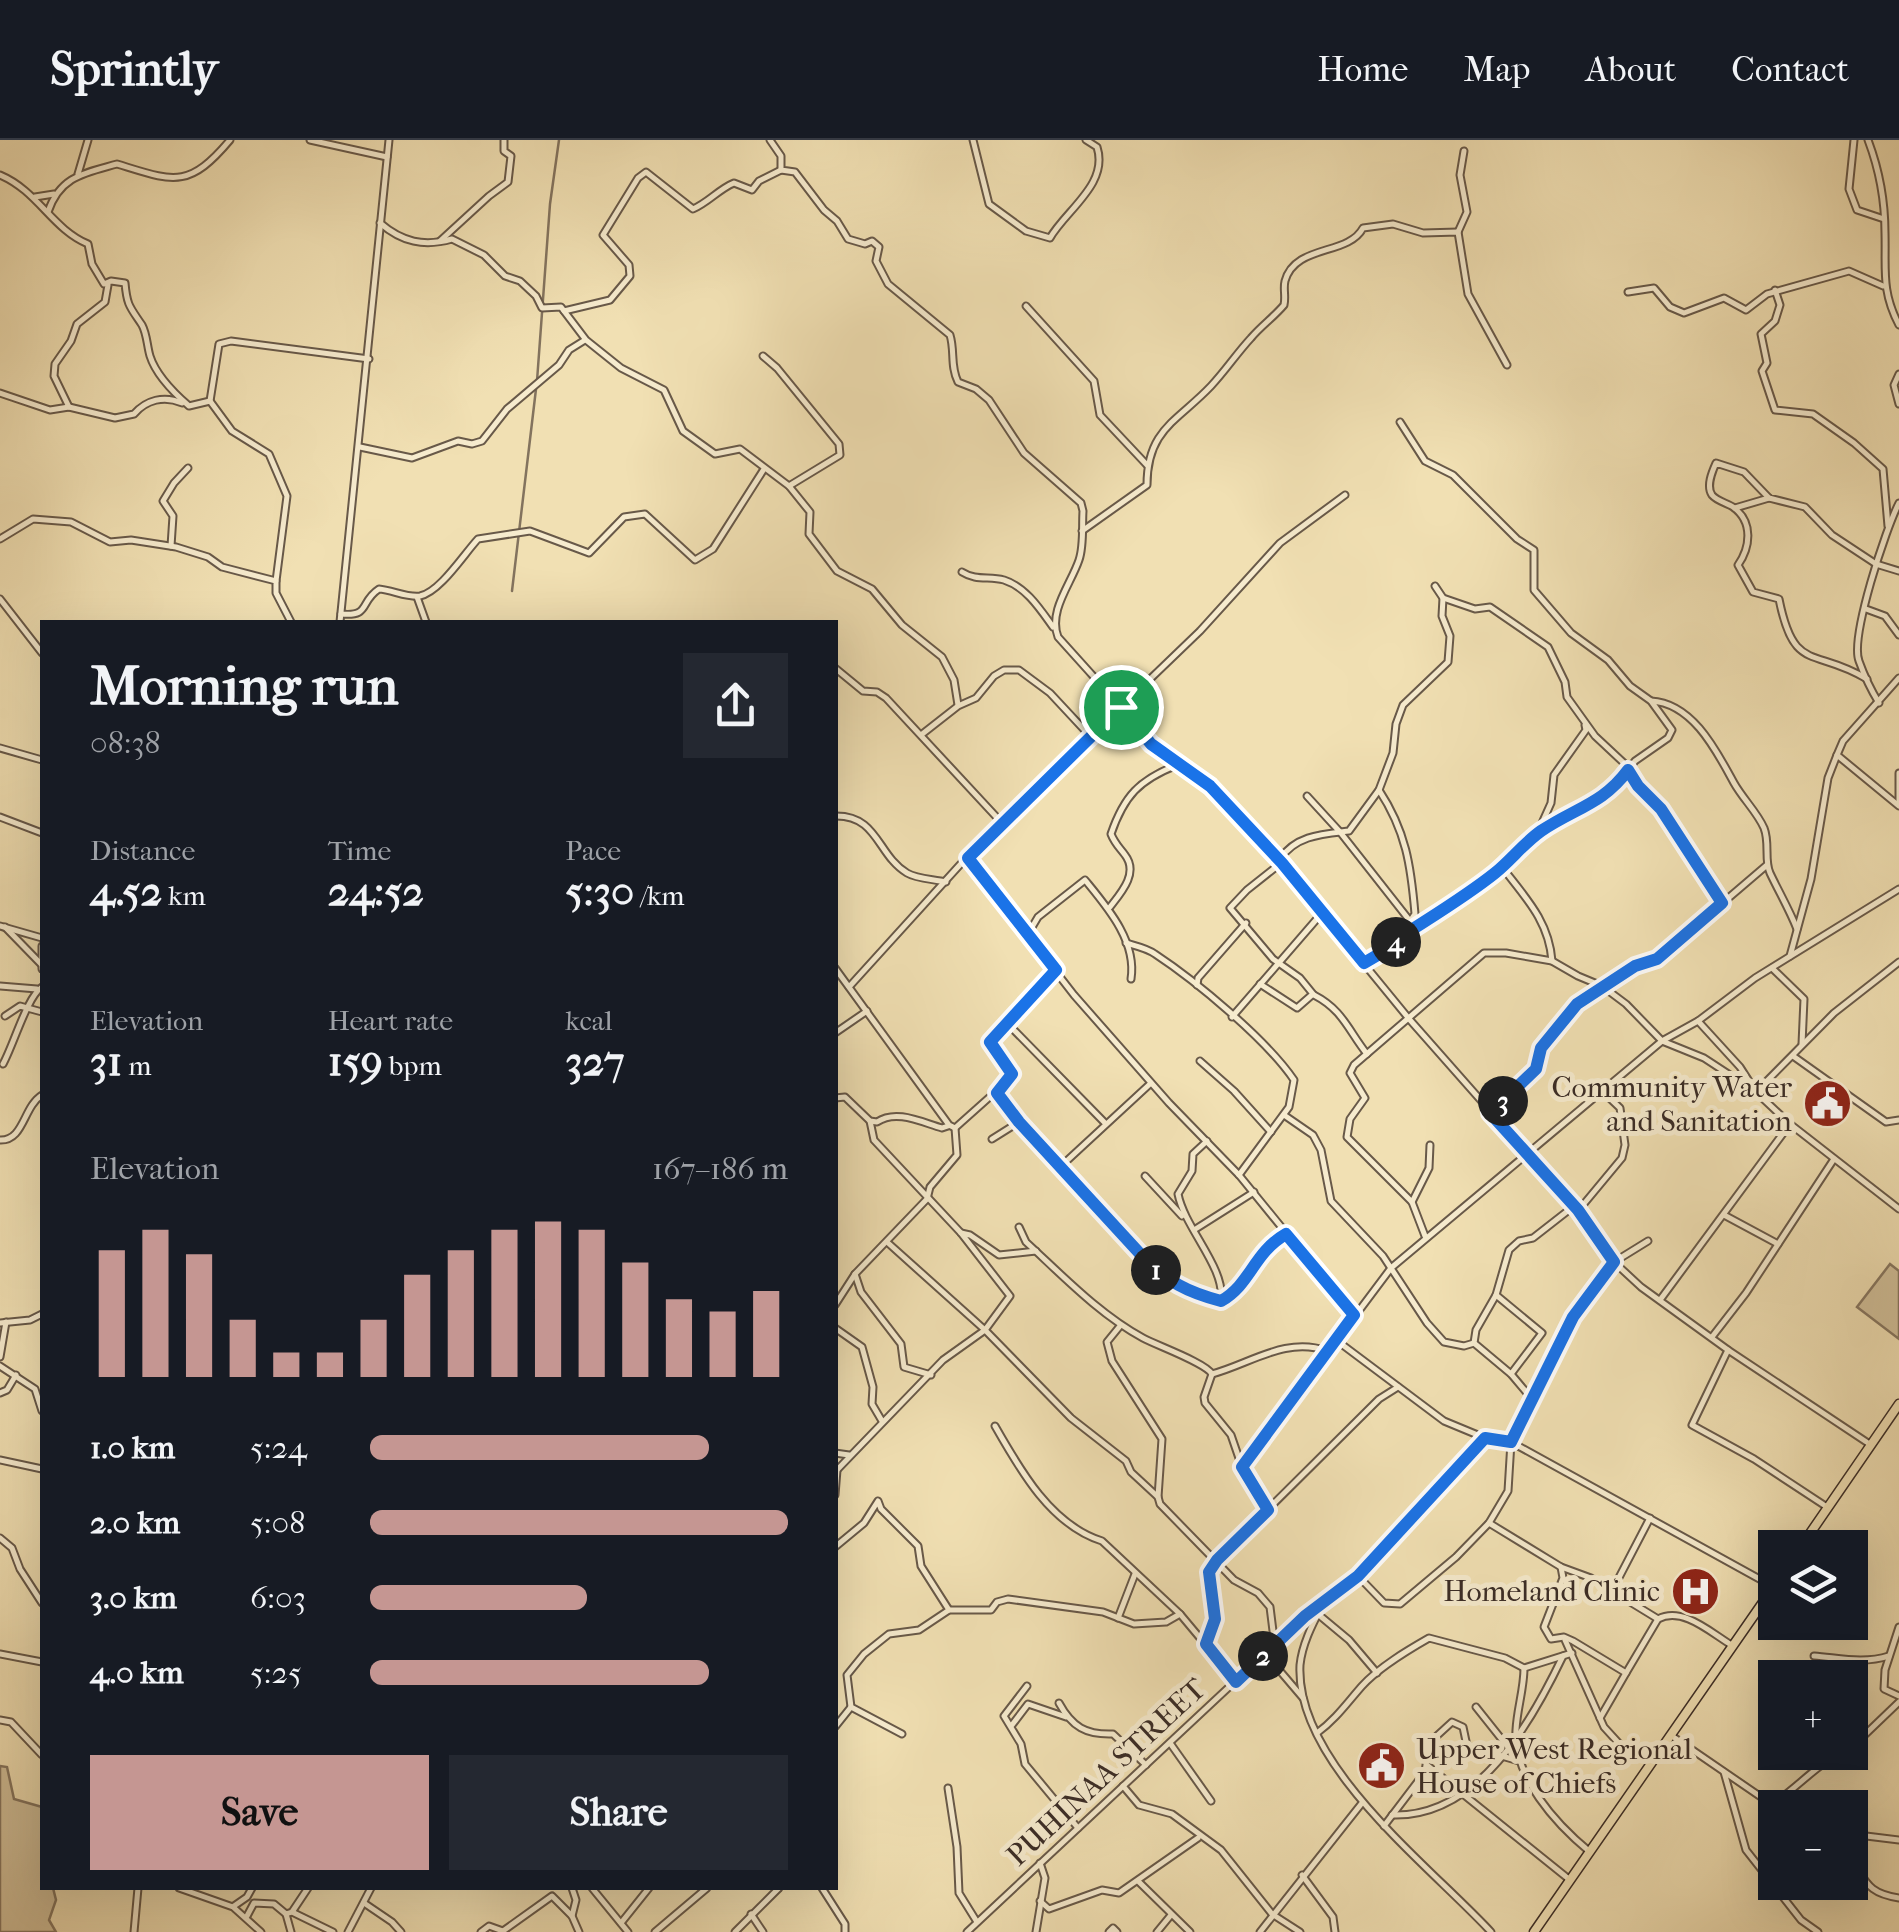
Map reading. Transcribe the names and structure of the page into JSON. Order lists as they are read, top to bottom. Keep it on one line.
{"streets":{"street":["PUHINAA STREET"]},"places":{"public building":["Community Water and Sanitation","Upper West Regional House of Chiefs"],"hospital":["Homeland Clinic"]},"page":{"header":"Sprintly","nav":["Home","Map","About","Contact"],"heading":["Morning run","08:38"],"stats":[["Distance","4.52 km"],["Time","24:52"],["Pace","5:30 /km"],["Elevation","31 m"],["Heart rate","159 bpm"],["kcal","327"]],"pins":["4","3","1","2"],"chart":["Elevation","167–186 m"],"list":[{"name":"1.0 km","note":"5:24"},{"name":"2.0 km","note":"5:08"},{"name":"3.0 km","note":"6:03"},{"name":"4.0 km","note":"5:25"}],"map_buttons":["+","−"],"buttons":["Save","Share"]}}
